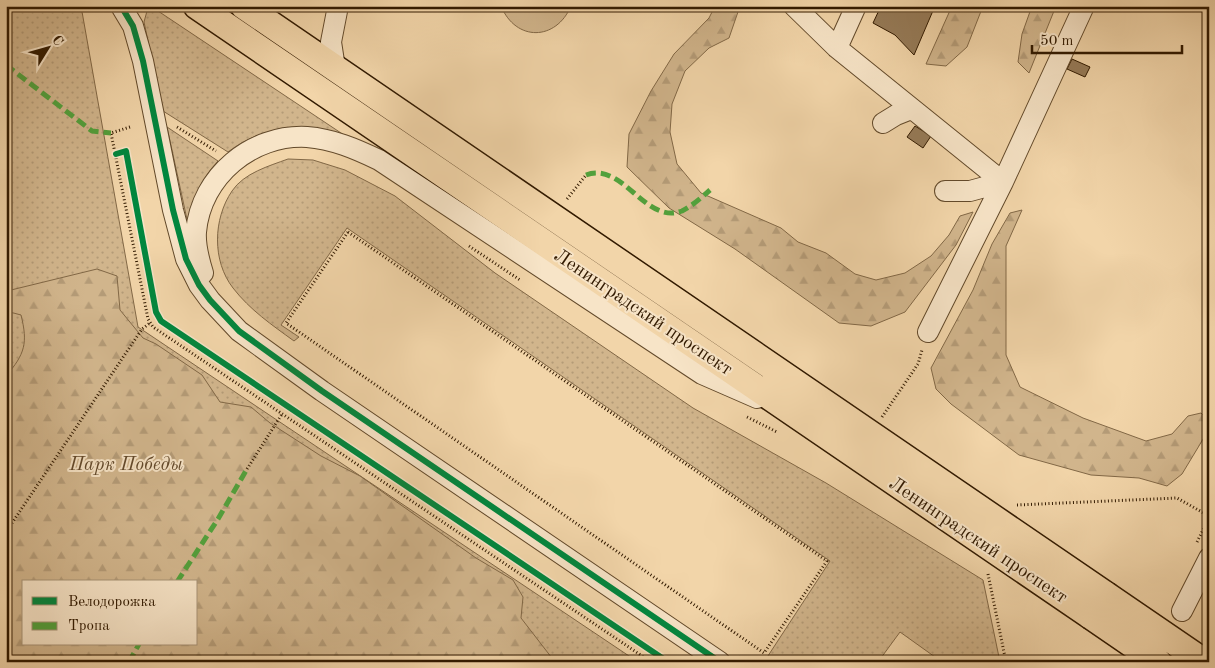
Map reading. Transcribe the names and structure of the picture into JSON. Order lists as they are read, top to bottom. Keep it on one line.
{"streets":{"main road":["Ленинградский проспект"]},"parks":["Парк Победы"],"legend":["Велодорожка","Тропа"],"scale_bar":"50 m","north":"top right"}
